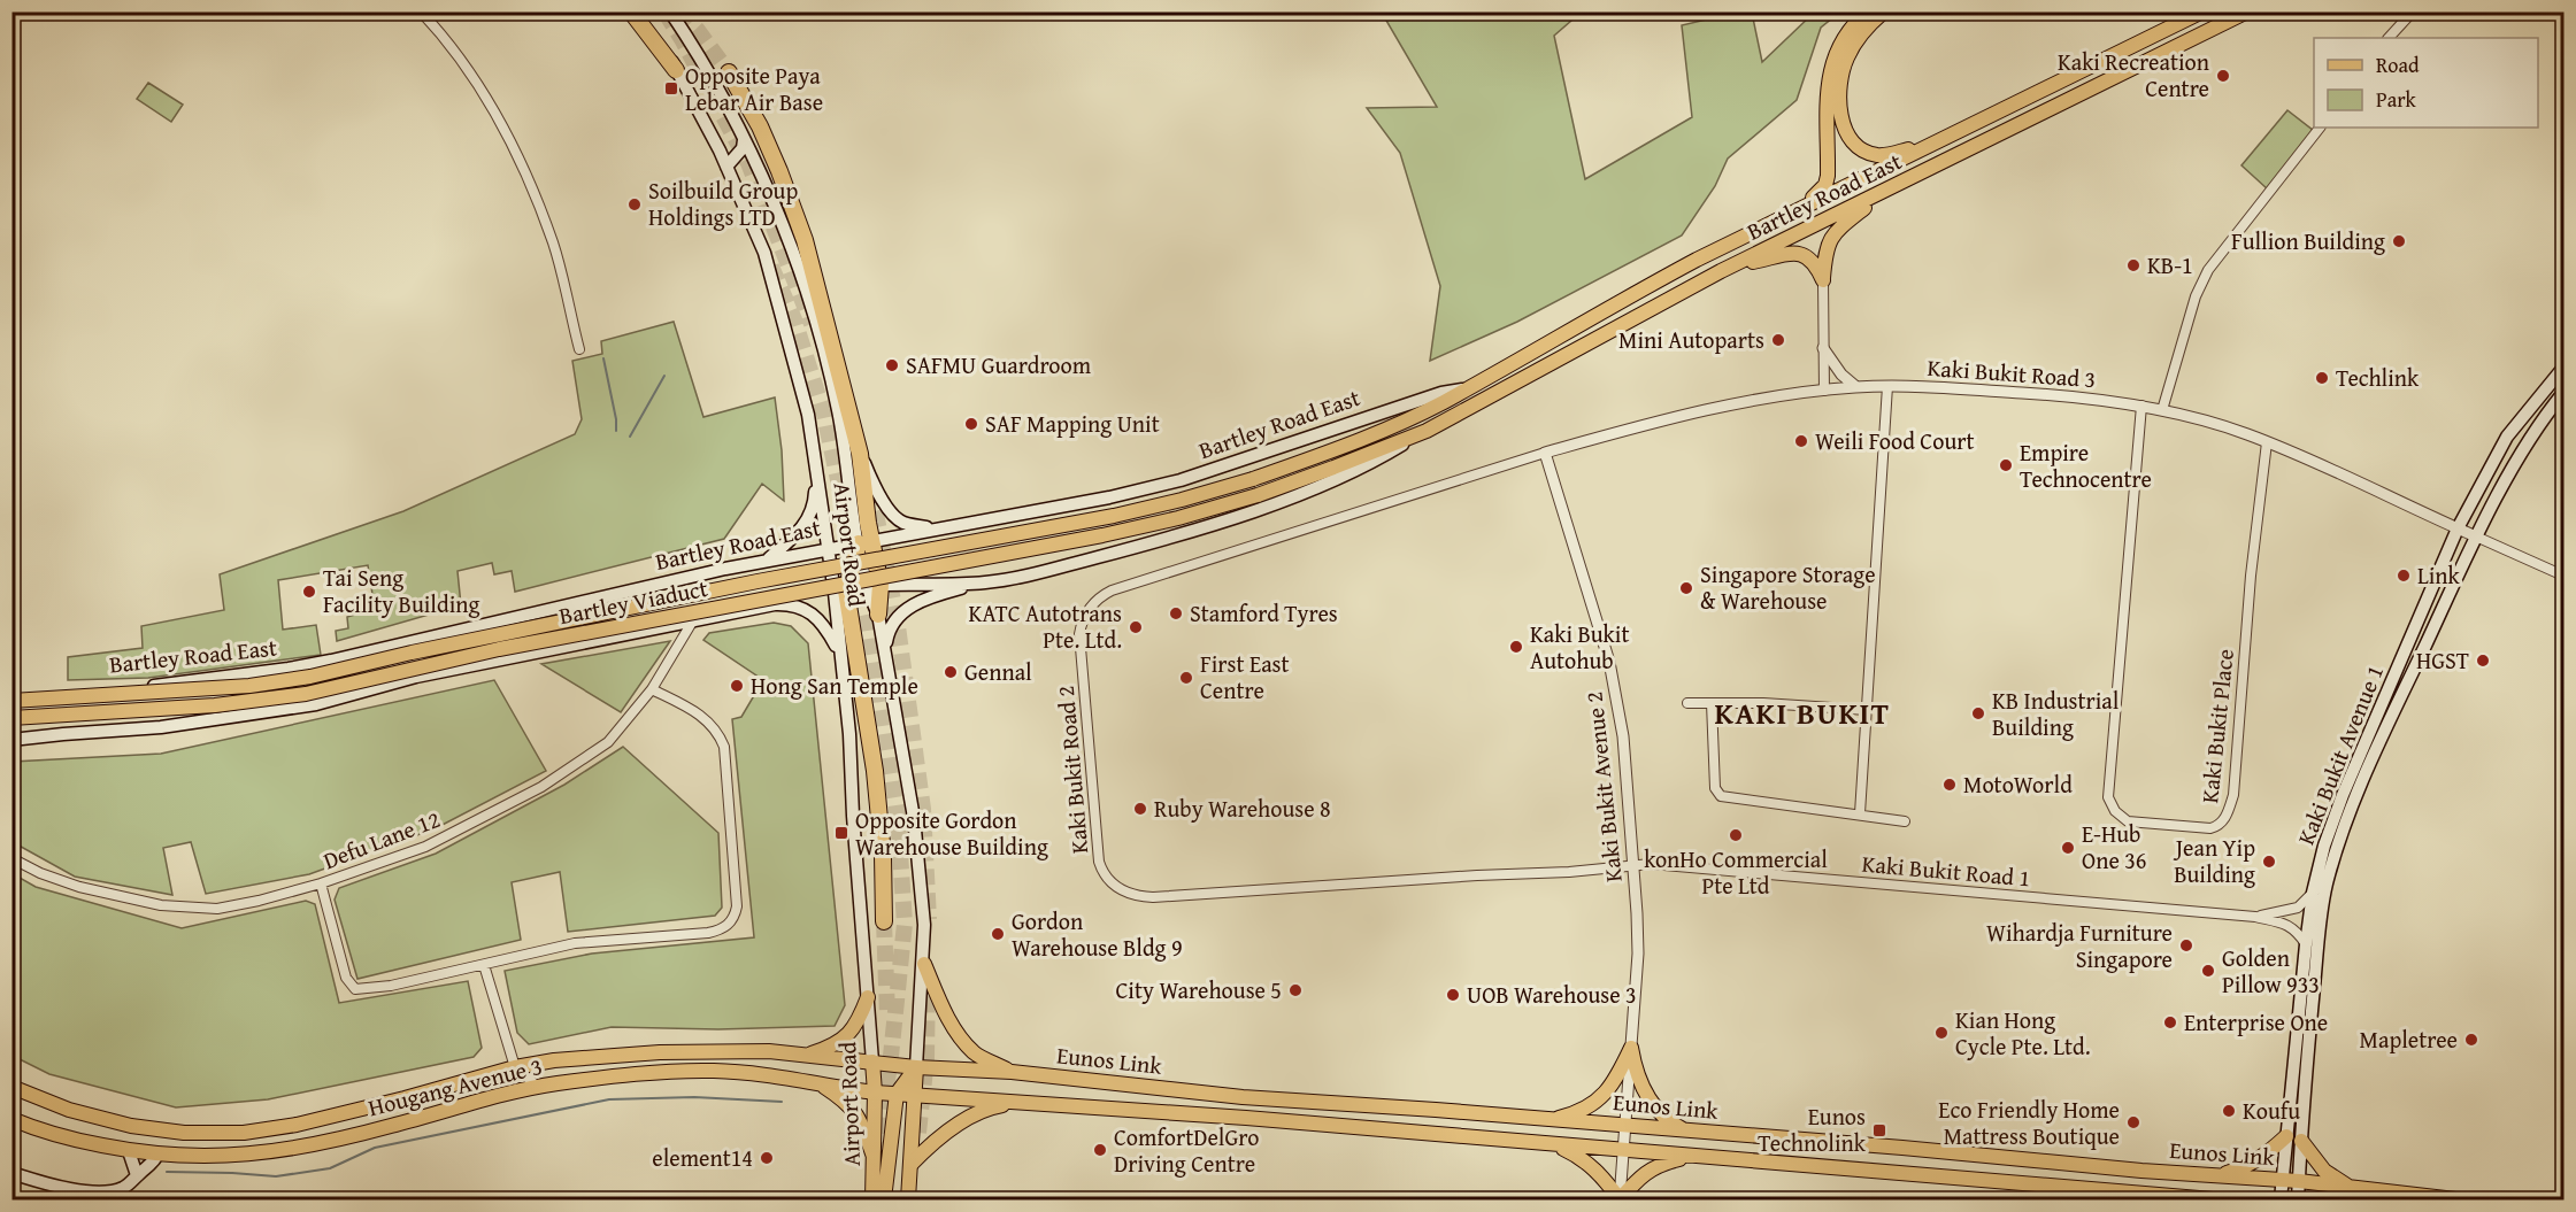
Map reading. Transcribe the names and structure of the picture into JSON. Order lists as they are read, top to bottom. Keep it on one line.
{"streets":{"main road":["Bartley Road East","Airport Road","Bartley Viaduct","Kaki Bukit Avenue 1","Eunos Link","Hougang Avenue 3"],"street":["Kaki Bukit Road 3","Kaki Bukit Place","Kaki Bukit Road 2","Kaki Bukit Avenue 2","Defu Lane 12","Kaki Bukit Road 1"]},"crossings":[["Bartley Road East","Airport Road"],["Bartley Road East","Bartley Viaduct"],["Kaki Bukit Road 3","Kaki Bukit Place"],["Kaki Bukit Road 3","Kaki Bukit Avenue 1"],["Kaki Bukit Road 3","Kaki Bukit Road 2"],["Kaki Bukit Road 3","Kaki Bukit Avenue 2"],["Airport Road","Eunos Link"],["Airport Road","Hougang Avenue 3"],["Kaki Bukit Avenue 1","Kaki Bukit Road 1"],["Kaki Bukit Avenue 1","Eunos Link"],["Kaki Bukit Road 2","Kaki Bukit Avenue 2"],["Kaki Bukit Road 2","Kaki Bukit Road 1"],["Kaki Bukit Avenue 2","Kaki Bukit Road 1"],["Kaki Bukit Avenue 2","Eunos Link"],["Eunos Link","Hougang Avenue 3"]],"districts":["KAKI BUKIT"],"places":{"other":["Kaki Recreation Centre","Soilbuild Group Holdings LTD","Fullion Building","KB-1","Mini Autoparts","SAFMU Guardroom","Techlink","SAF Mapping Unit","Weili Food Court","Empire Technocentre","Link","Singapore Storage & Warehouse","Tai Seng Facility Building","Stamford Tyres","KATC Autotrans Pte. Ltd.","Kaki Bukit Autohub","HGST","Gennal","First East Centre","Hong San Temple","KB Industrial Building","MotoWorld","Ruby Warehouse 8","konHo Commercial Pte Ltd","E-Hub One 36","Jean Yip Building","Gordon Warehouse Bldg 9","Wihardja Furniture Singapore","Golden Pillow 933","City Warehouse 5","UOB Warehouse 3","Enterprise One","Kian Hong Cycle Pte. Ltd.","Mapletree","Koufu","Eco Friendly Home Mattress Boutique","ComfortDelGro Driving Centre","element14"],"transit":["Opposite Paya Lebar Air Base","Opposite Gordon Warehouse Building","Eunos Technolink"]},"legend":["Road","Park"]}
